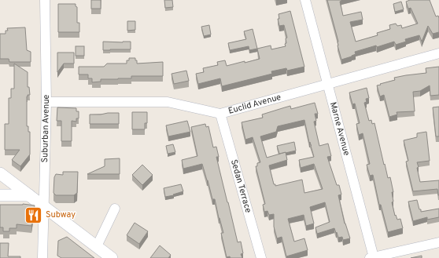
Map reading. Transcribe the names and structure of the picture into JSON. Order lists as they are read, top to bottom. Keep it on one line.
{"streets":{"street":["Euclid Avenue","Marne Avenue","Suburban Avenue","Sedan Terrace"]},"crossings":[["Euclid Avenue","Marne Avenue"],["Euclid Avenue","Suburban Avenue"],["Euclid Avenue","Sedan Terrace"]],"places":{"restaurant":["Subway"]}}
